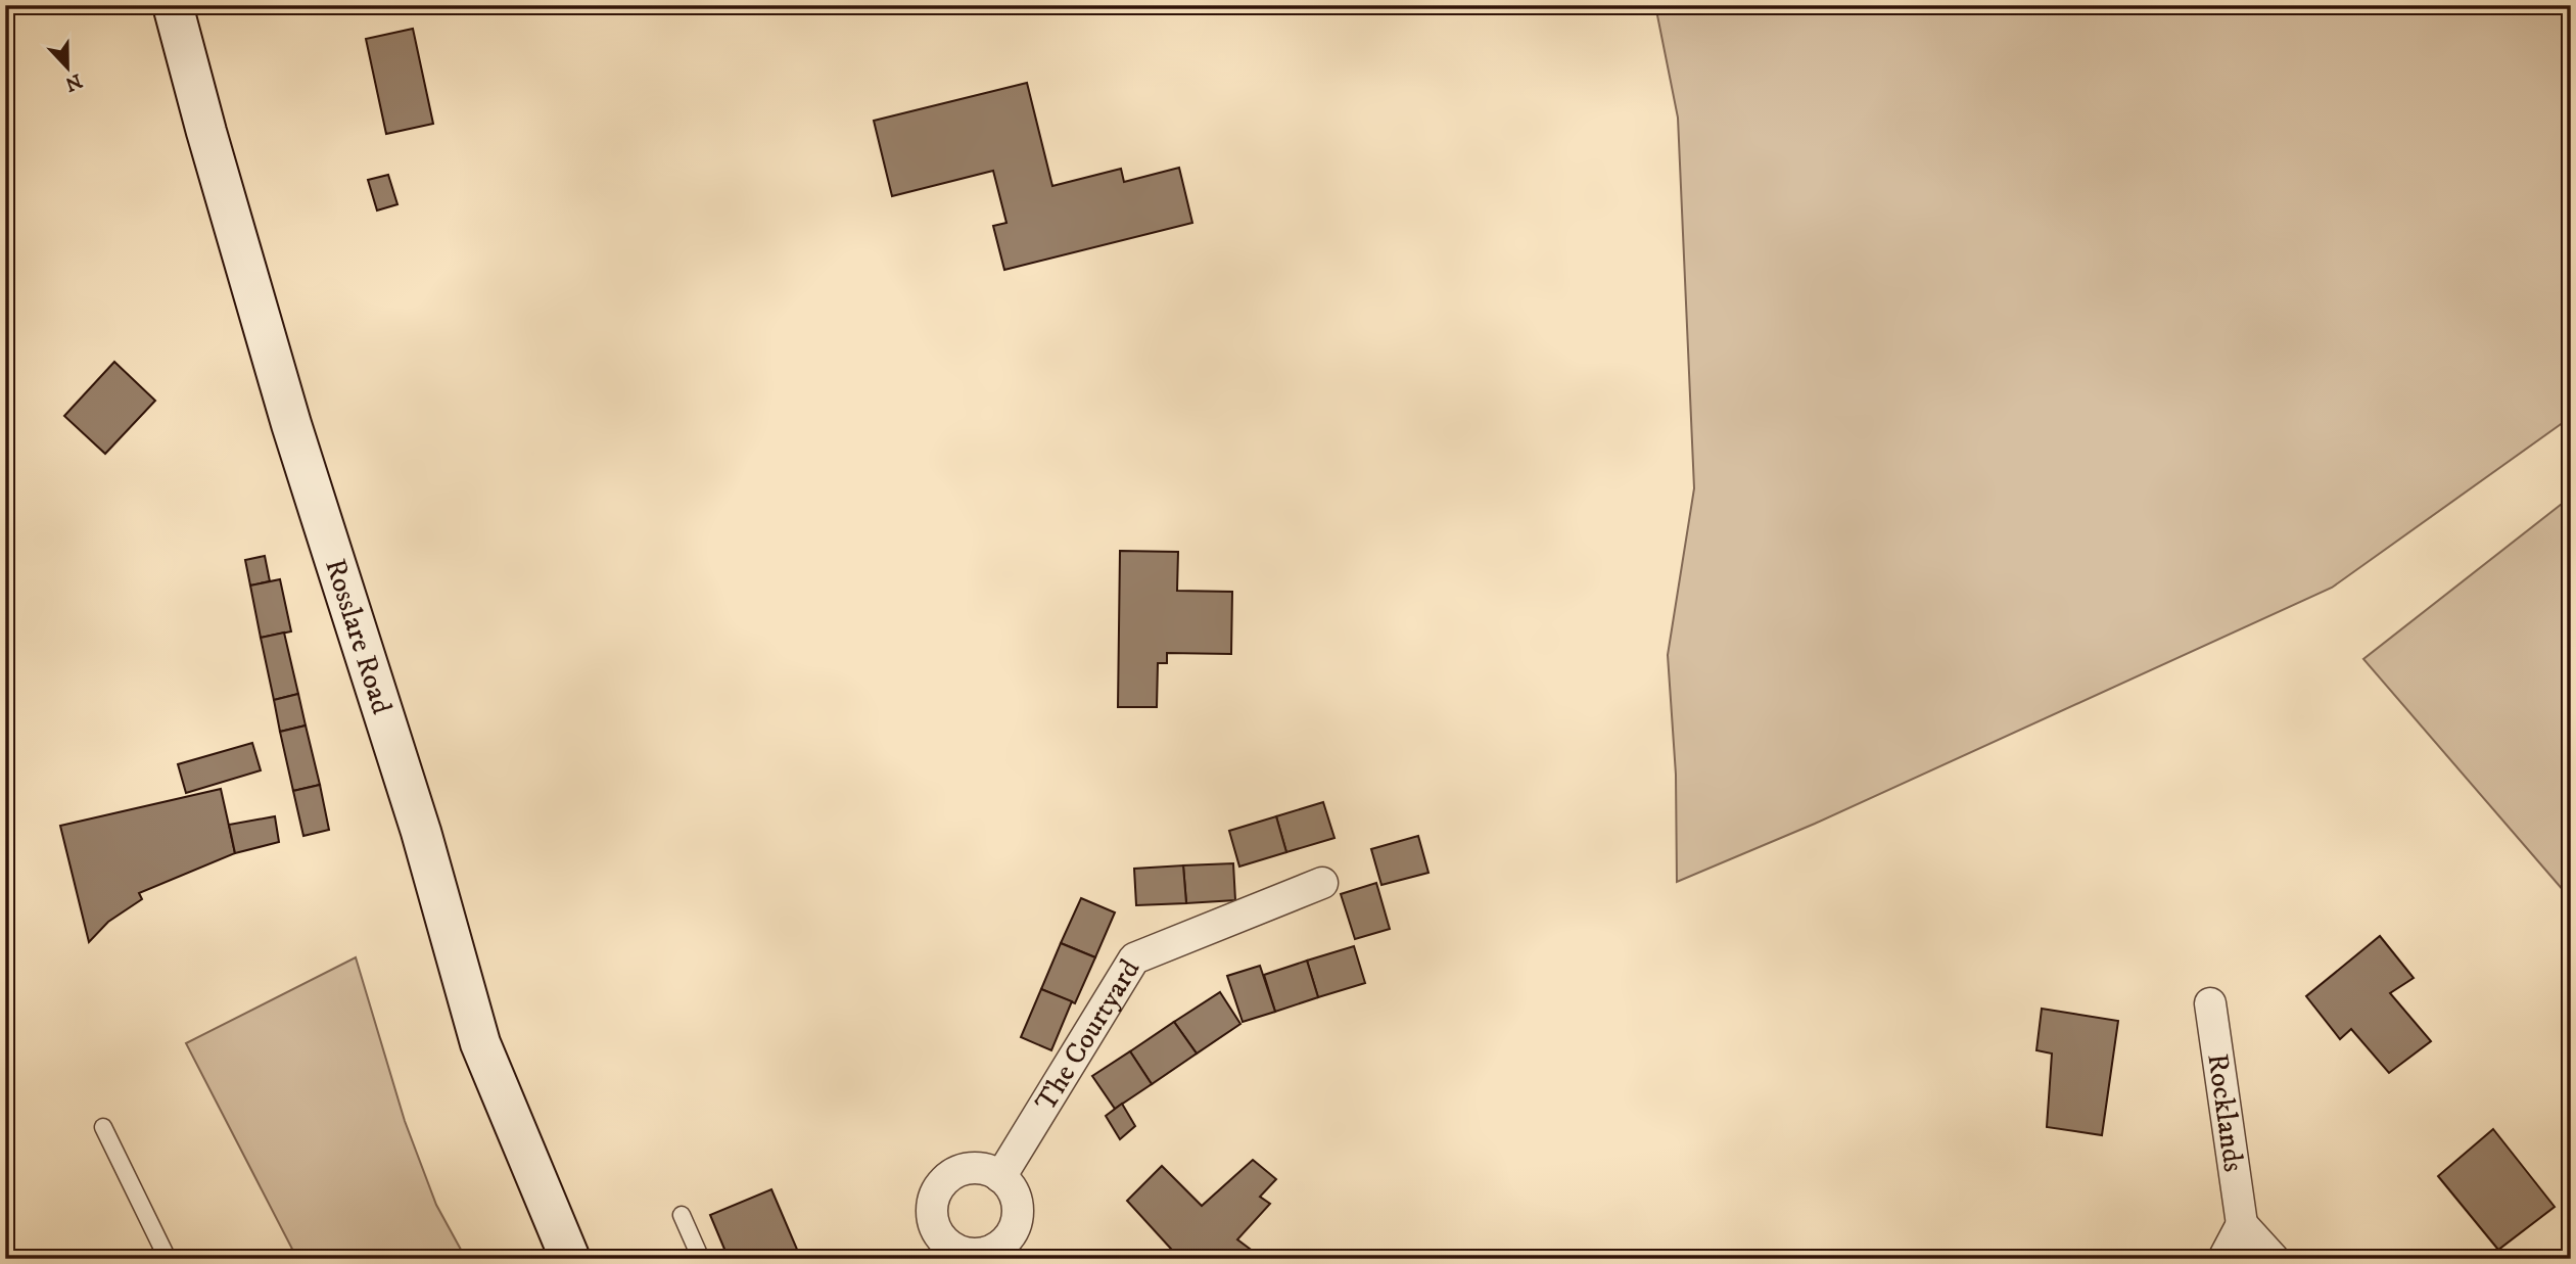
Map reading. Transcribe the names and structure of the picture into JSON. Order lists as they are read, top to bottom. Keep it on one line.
{"streets":{"main road":["Rosslare Road"],"street":["The Courtyard","Rocklands"]},"north":"bottom"}
